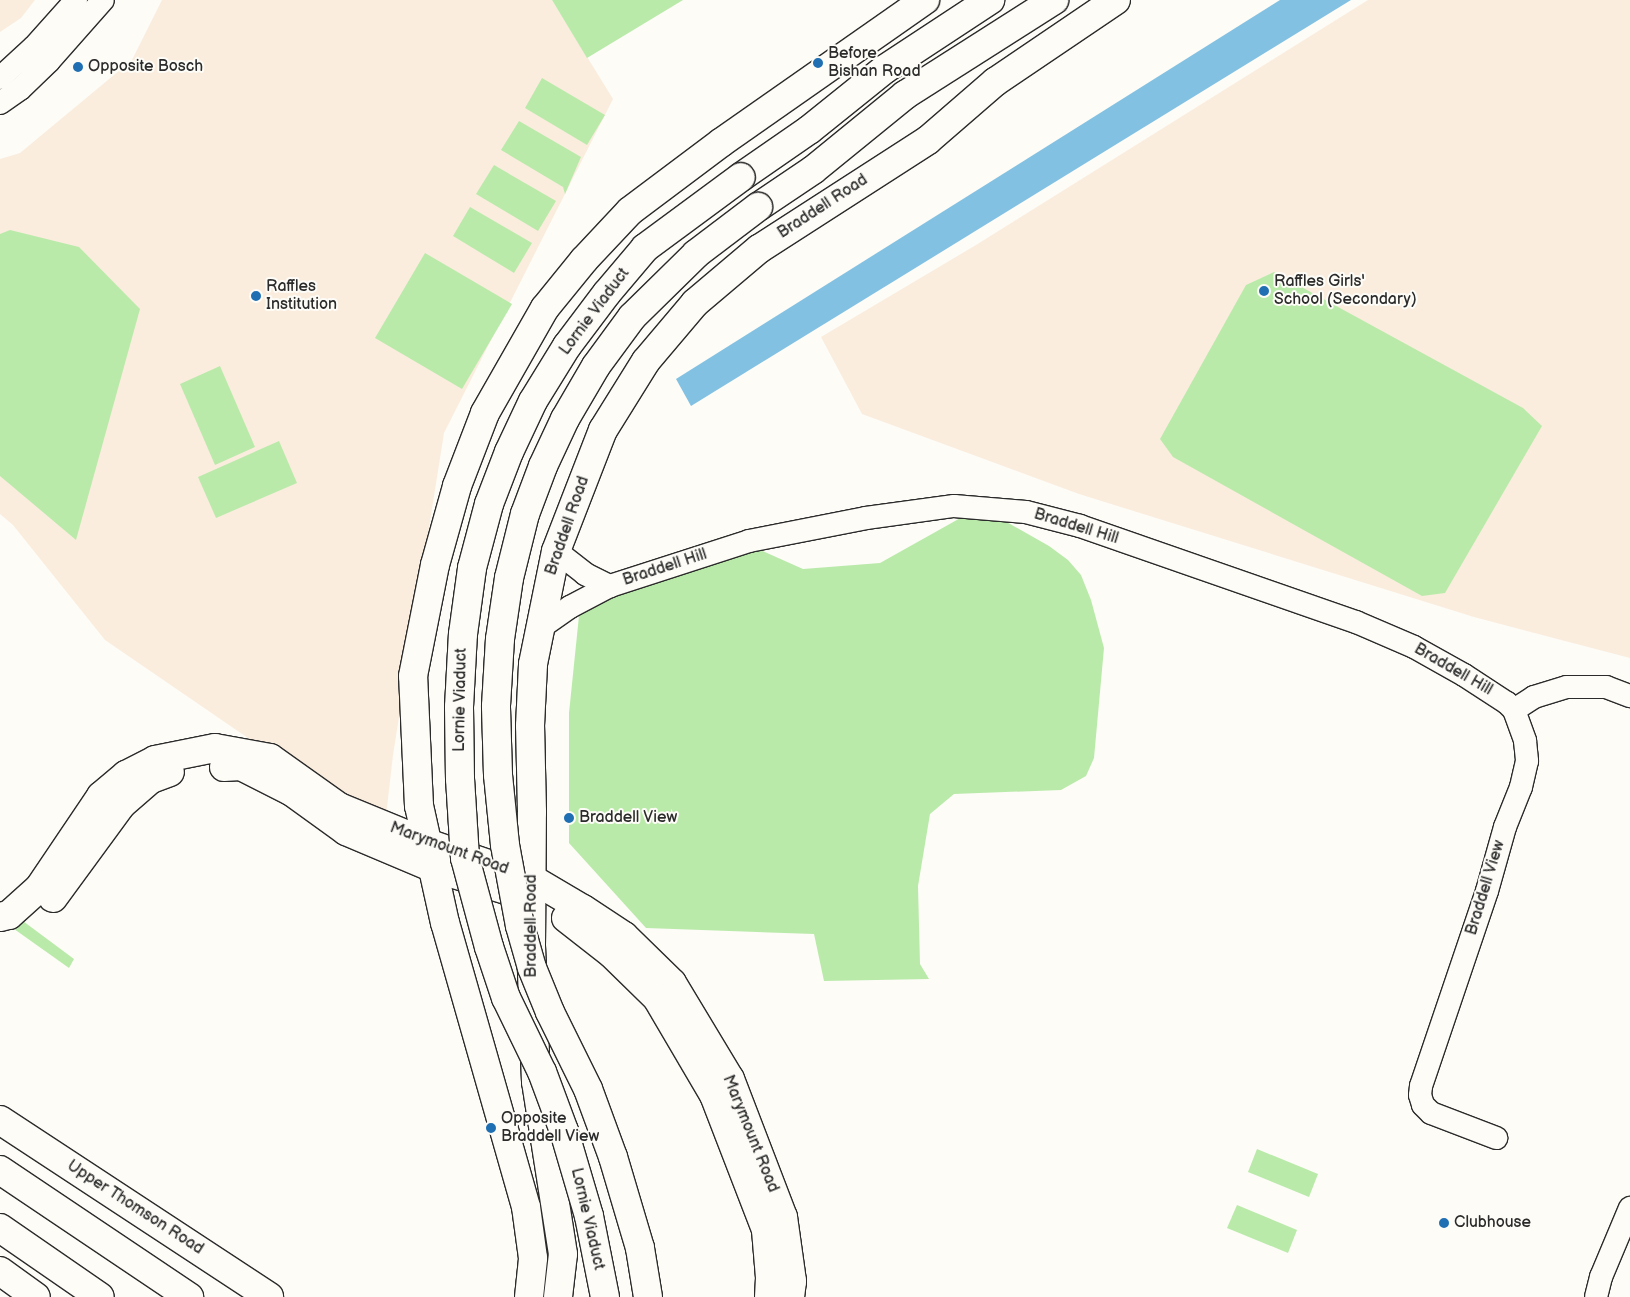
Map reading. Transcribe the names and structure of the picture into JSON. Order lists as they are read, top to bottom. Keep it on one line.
{"streets":{"main road":["Braddell Road","Lornie Viaduct","Marymount Road","Upper Thomson Road"],"street":["Braddell Hill","Braddell View"]},"crossings":[["Braddell Road","Braddell Hill"],["Braddell Road","Marymount Road"],["Braddell Hill","Braddell View"]],"places":["Before Bishan Road","Opposite Bosch","Raffles Girls' School (Secondary)","Raffles Institution","Braddell View","Opposite Braddell View","Clubhouse"]}
